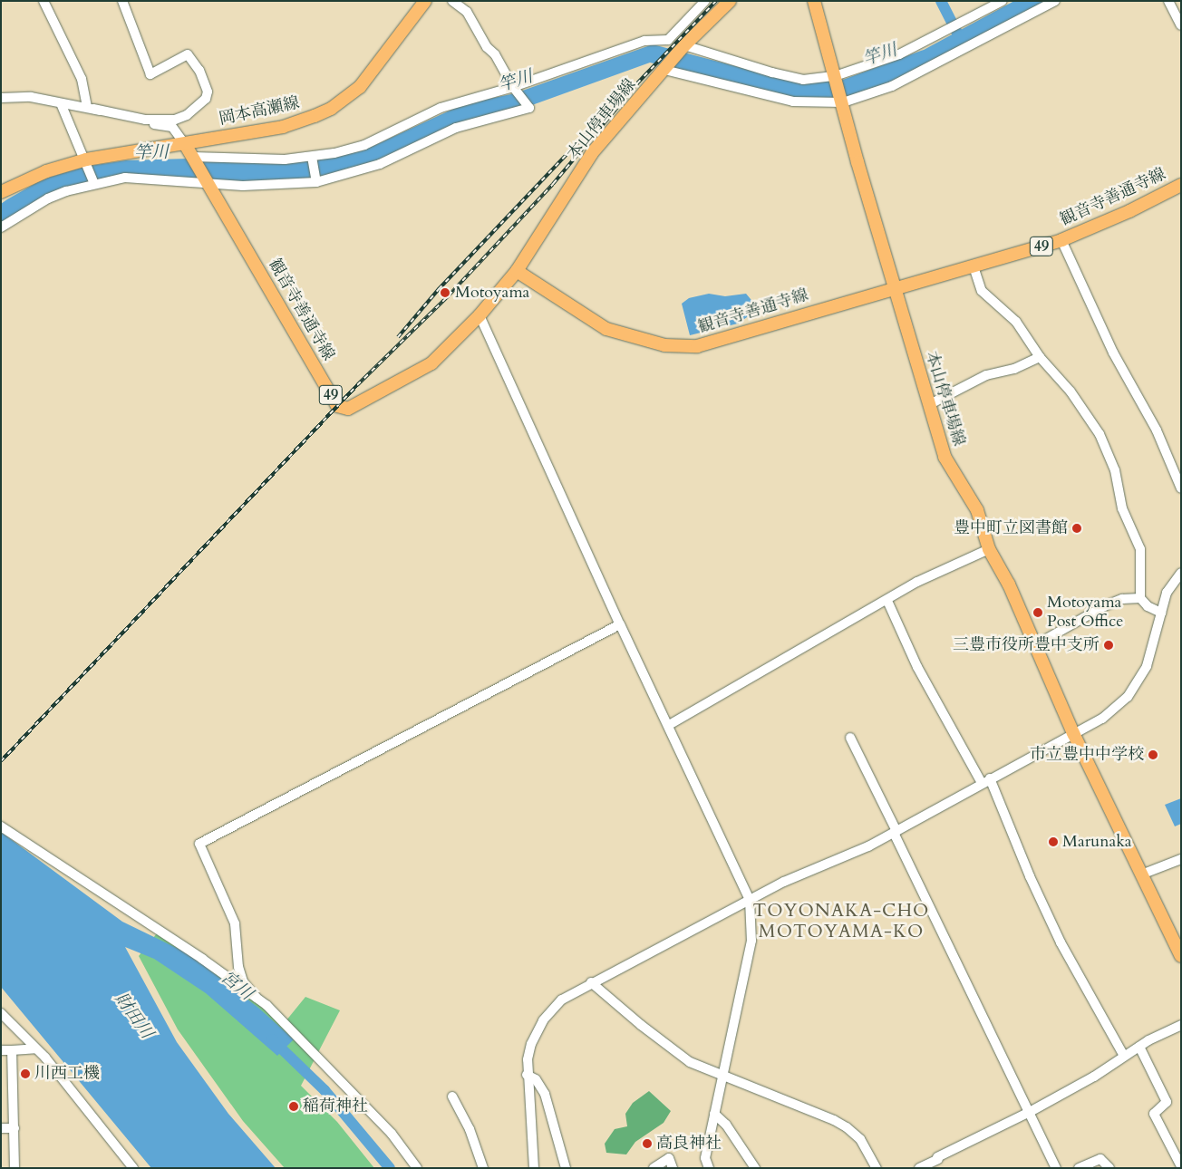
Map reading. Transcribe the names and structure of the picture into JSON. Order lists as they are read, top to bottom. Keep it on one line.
{"streets":{"main road":["岡本高瀬線","本山停車場線","観音寺善通寺線","49"]},"crossings":[["岡本高瀬線","観音寺善通寺線"],["本山停車場線","観音寺善通寺線"]],"districts":["TOYONAKA-CHO MOTOYAMA-KO"],"water":["竿川","宮川","財田川"],"places":["Motoyama","豊中町立図書館","Motoyama Post Office","三豊市役所豊中支所","市立豊中中学校","Marunaka","川西工機","稲荷神社","高良神社"]}
